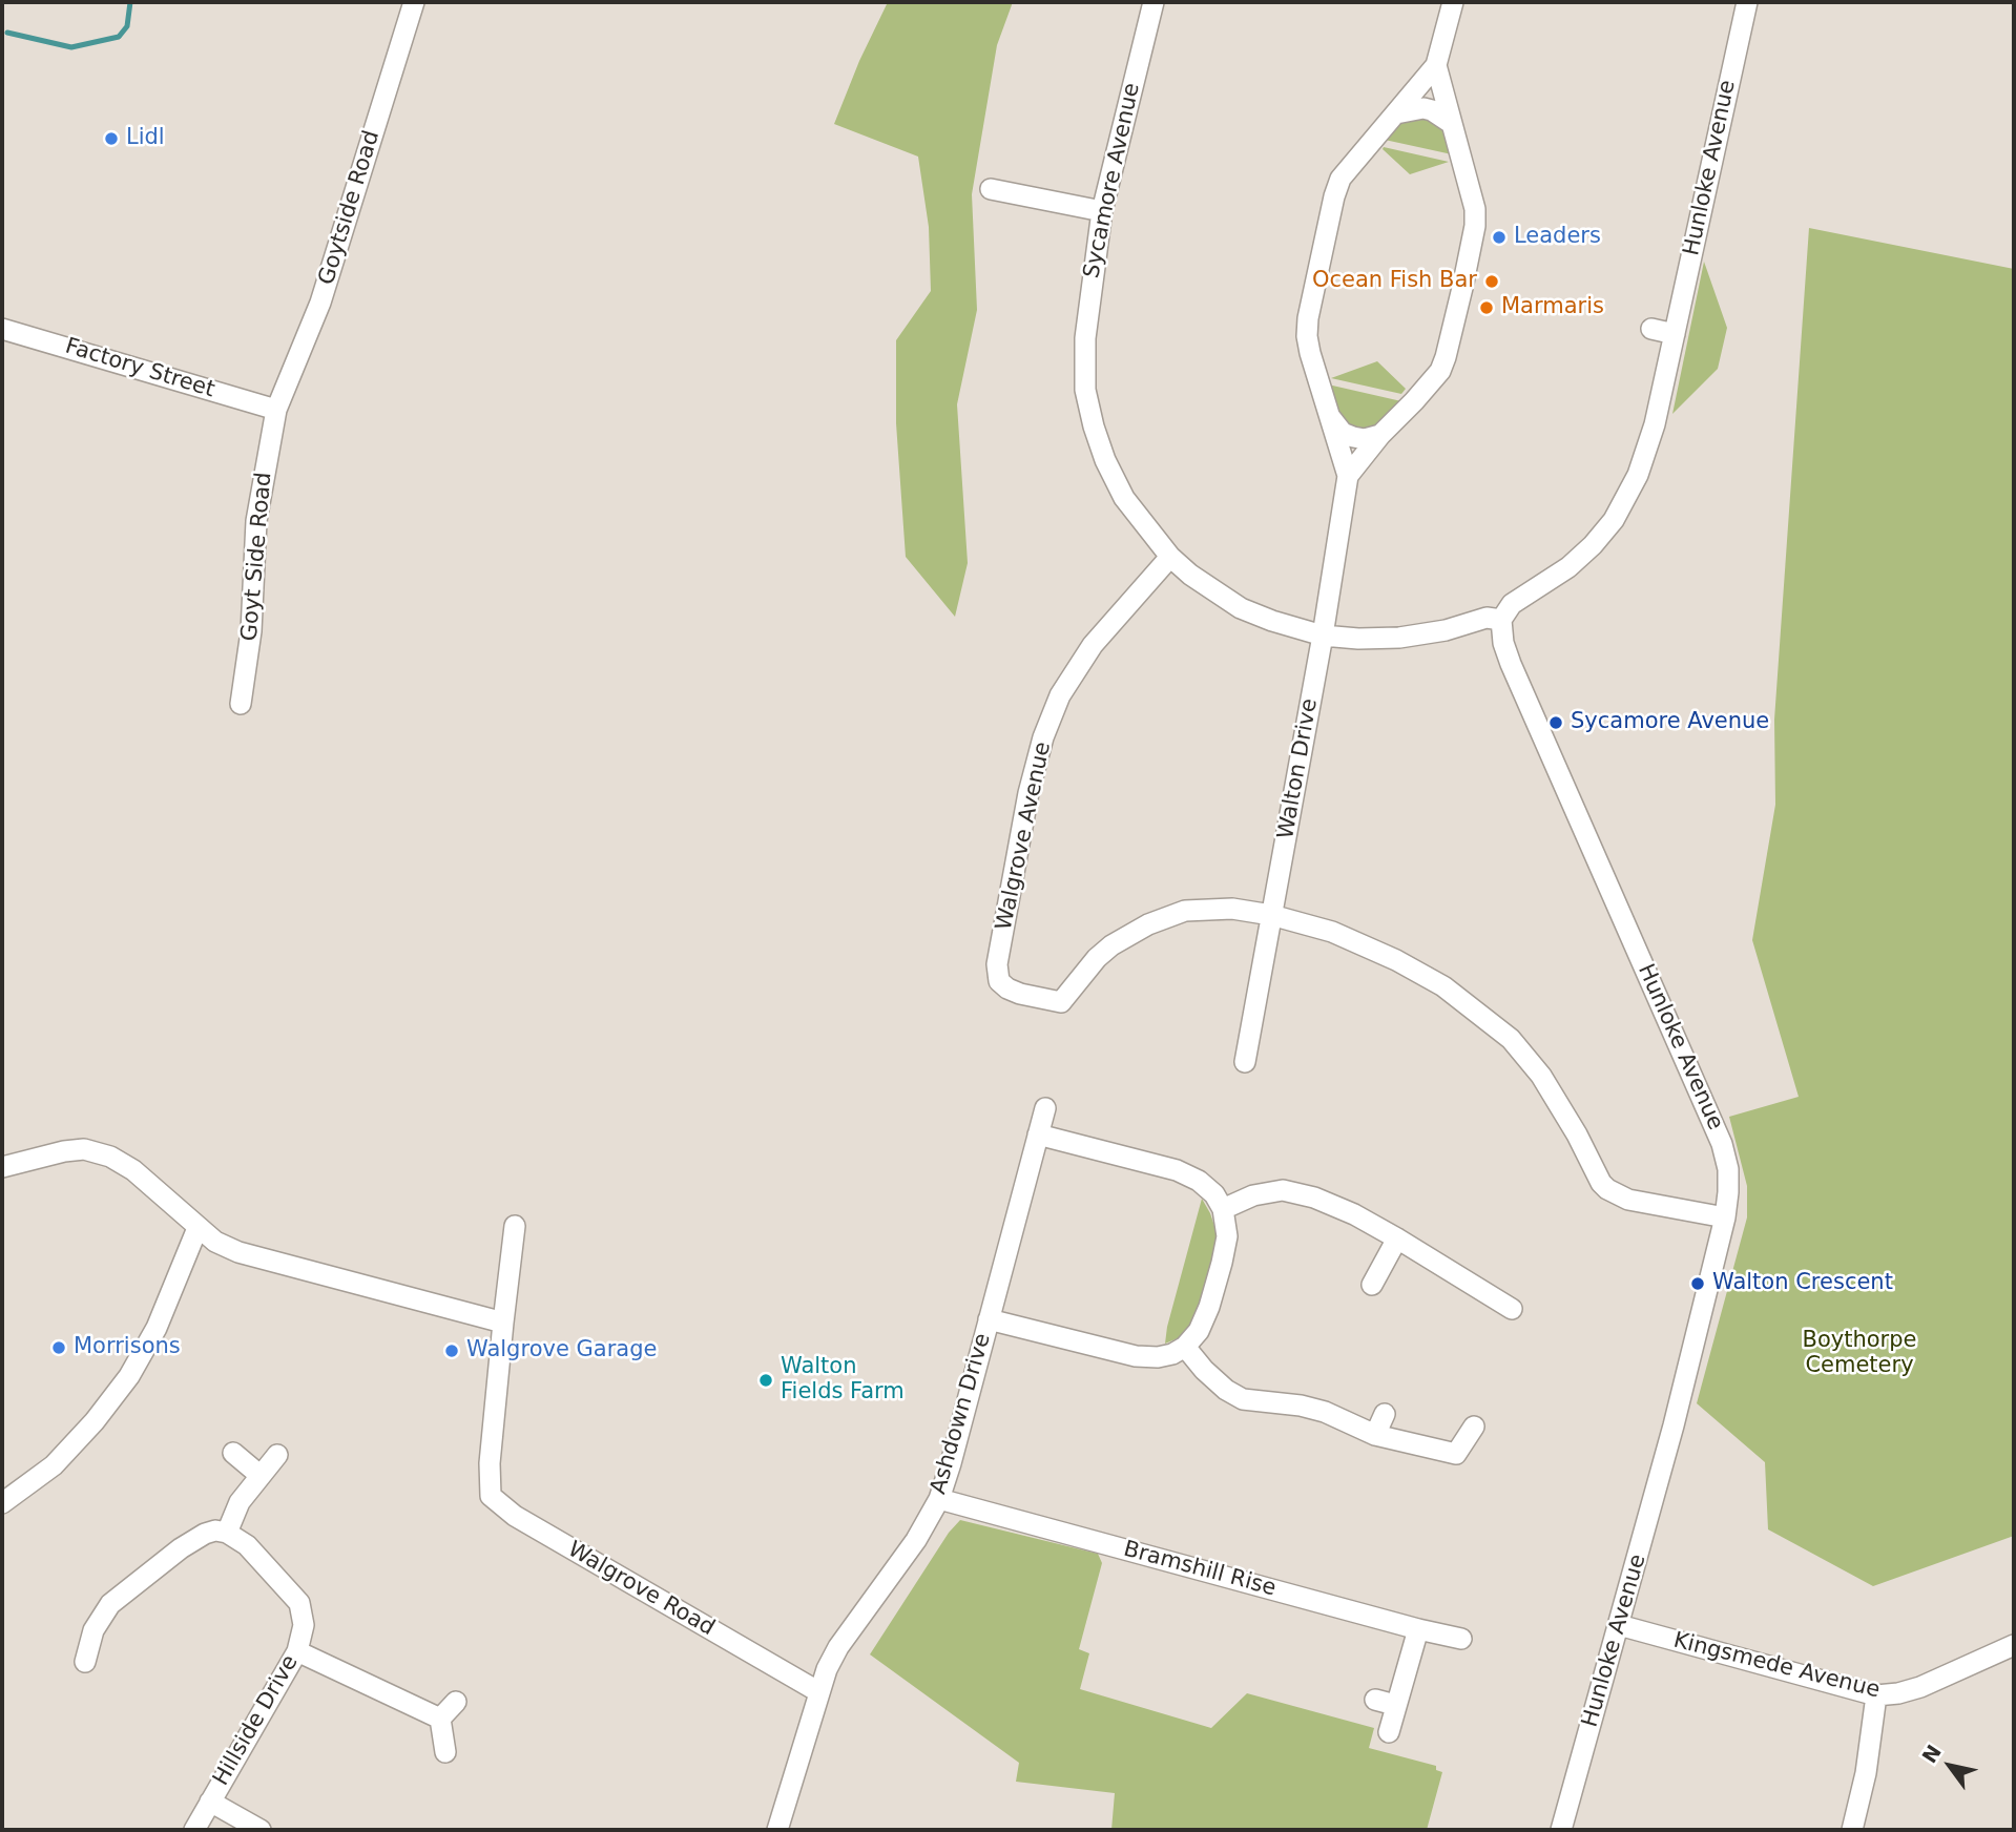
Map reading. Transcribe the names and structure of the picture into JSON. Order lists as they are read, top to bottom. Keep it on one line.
{"streets":{"street":["Hunloke Avenue","Sycamore Avenue","Goytside Road","Factory Street","Goyt Side Road","Walton Drive","Walgrove Avenue","Ashdown Drive","Bramshill Rise","Walgrove Road","Kingsmede Avenue","Hillside Drive"]},"crossings":[["Hunloke Avenue","Sycamore Avenue"],["Hunloke Avenue","Kingsmede Avenue"],["Sycamore Avenue","Walton Drive"],["Sycamore Avenue","Walgrove Avenue"],["Goytside Road","Factory Street"],["Goytside Road","Goyt Side Road"],["Factory Street","Goyt Side Road"],["Walton Drive","Walgrove Avenue"],["Ashdown Drive","Bramshill Rise"],["Ashdown Drive","Walgrove Road"]],"parks":["Boythorpe Cemetery"],"places":["Lidl","Leaders","Ocean Fish Bar","Marmaris","Sycamore Avenue","Walton Crescent","Morrisons","Walgrove Garage","Walton Fields Farm"],"north":"top left"}
